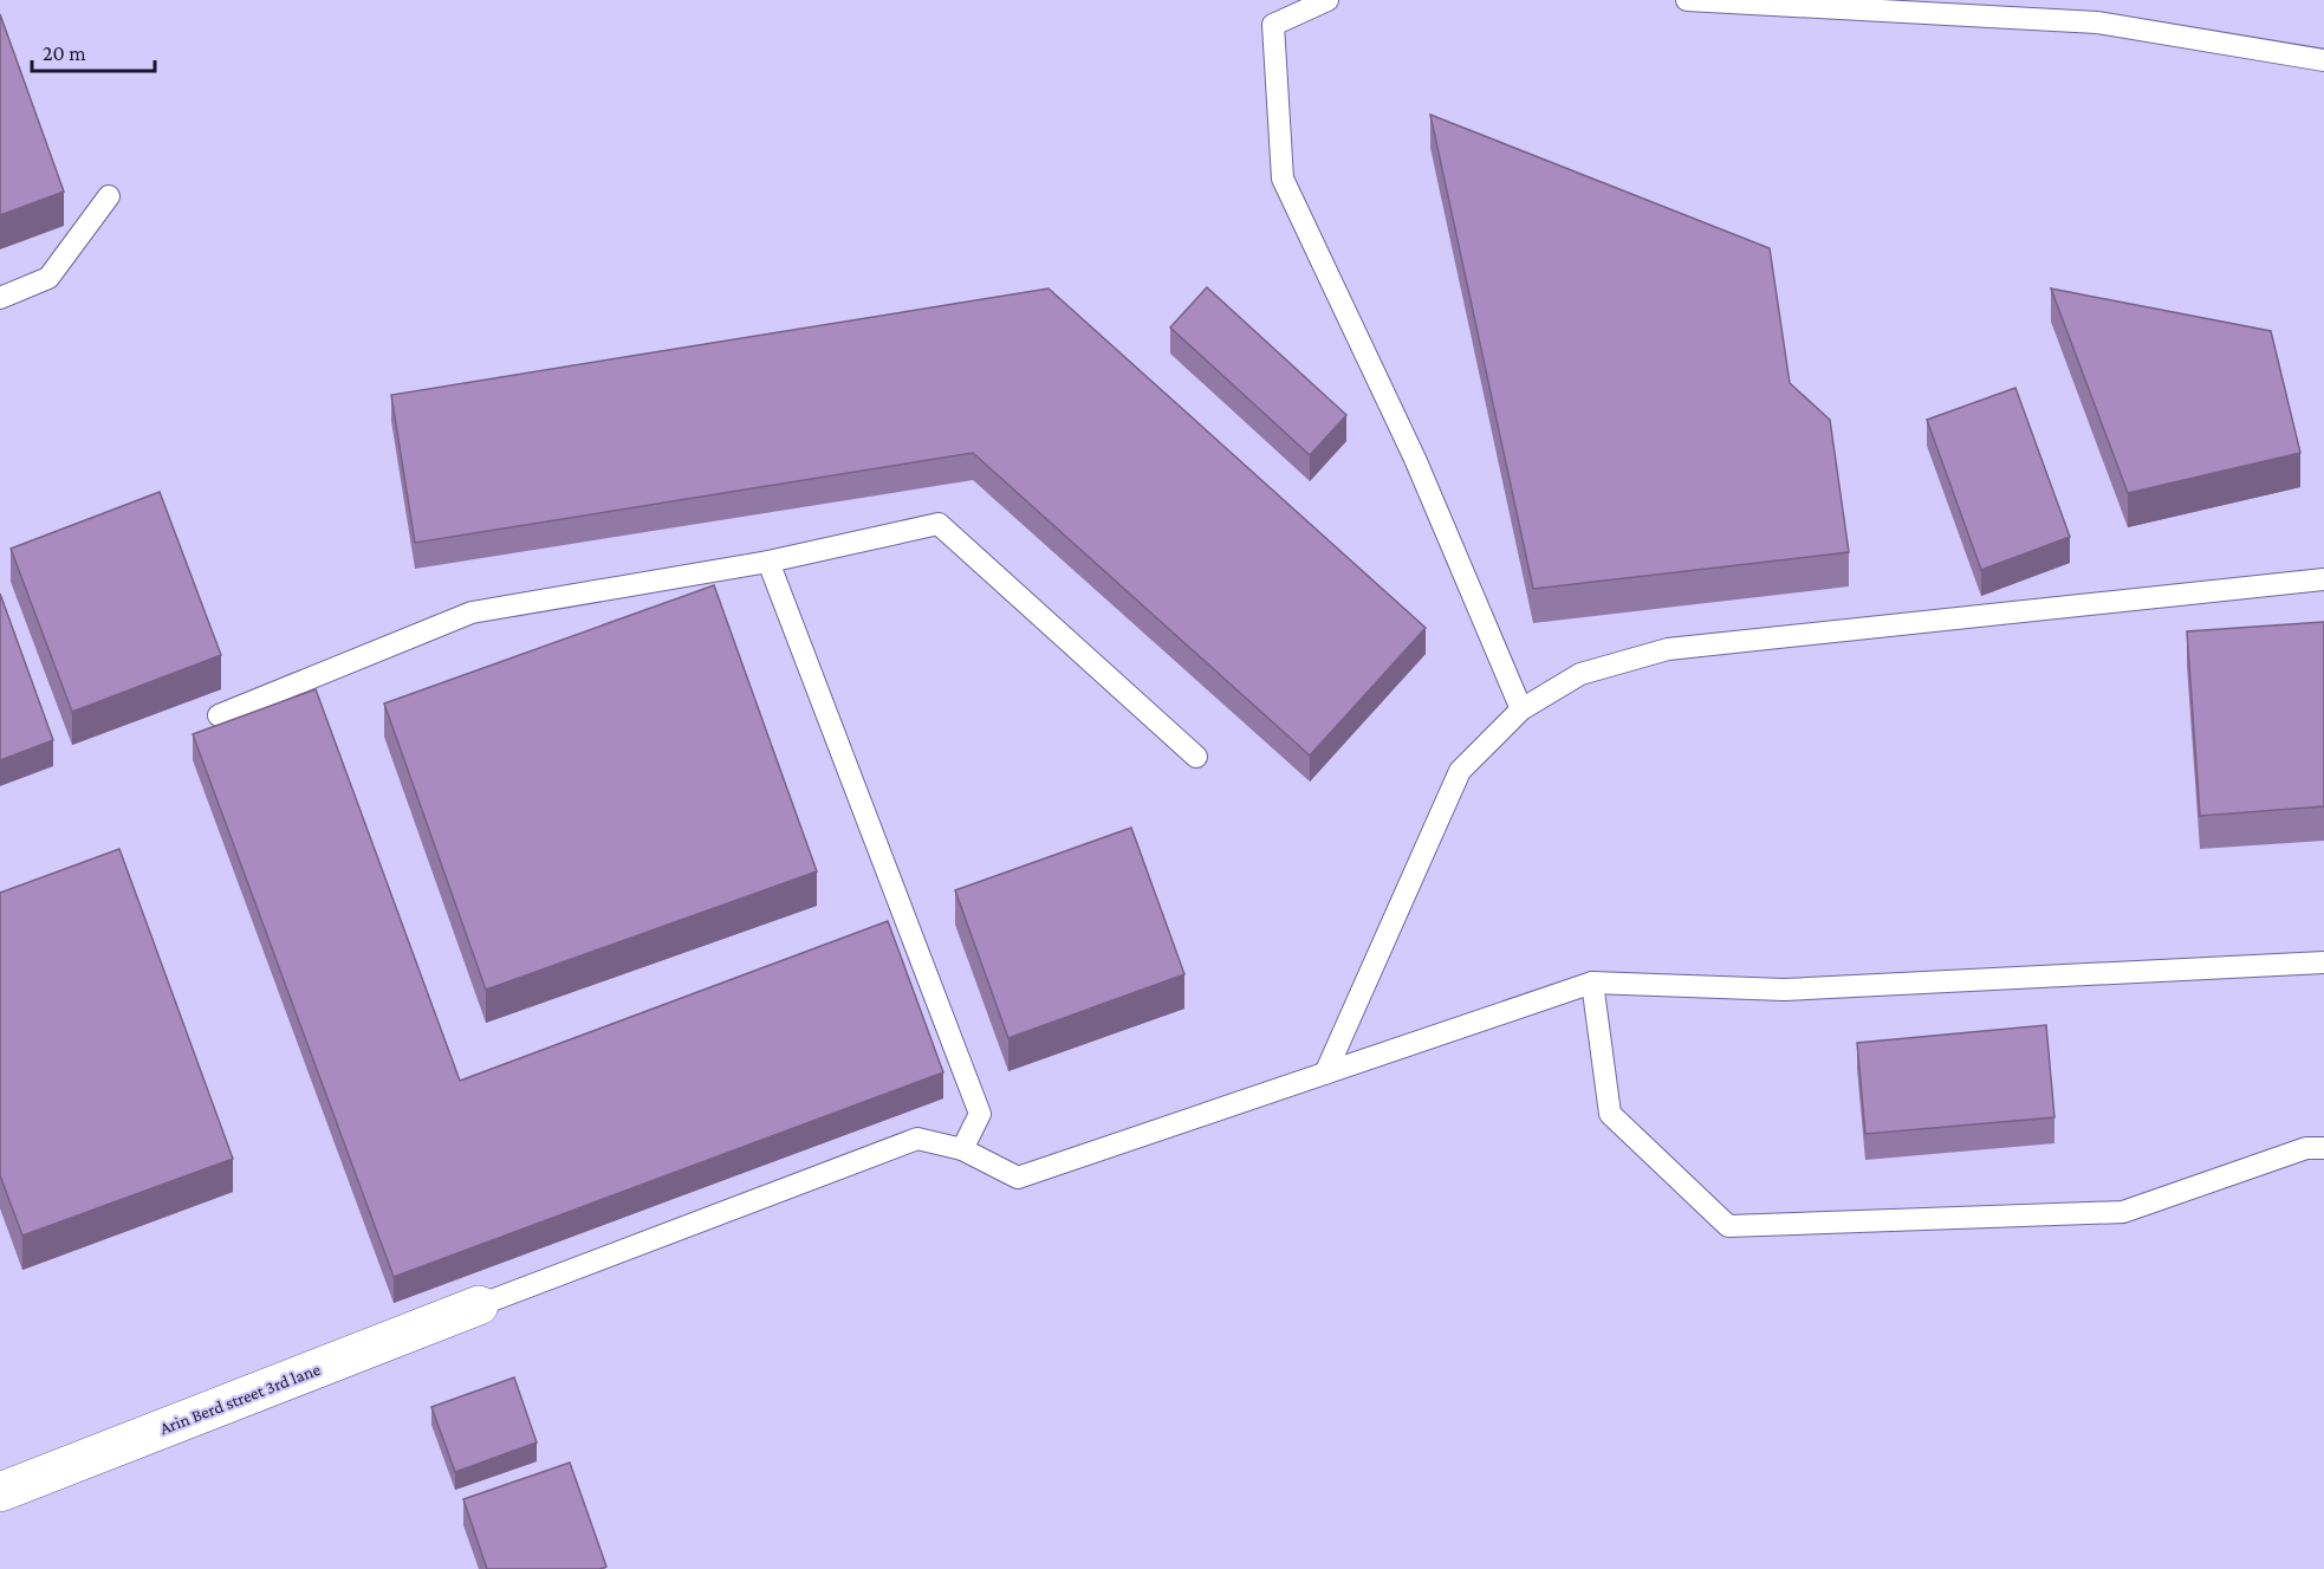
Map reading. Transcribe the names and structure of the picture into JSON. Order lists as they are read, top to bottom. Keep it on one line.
{"streets":{"street":["Arin Berd street 3rd lane"]},"scale_bar":"20 m"}
